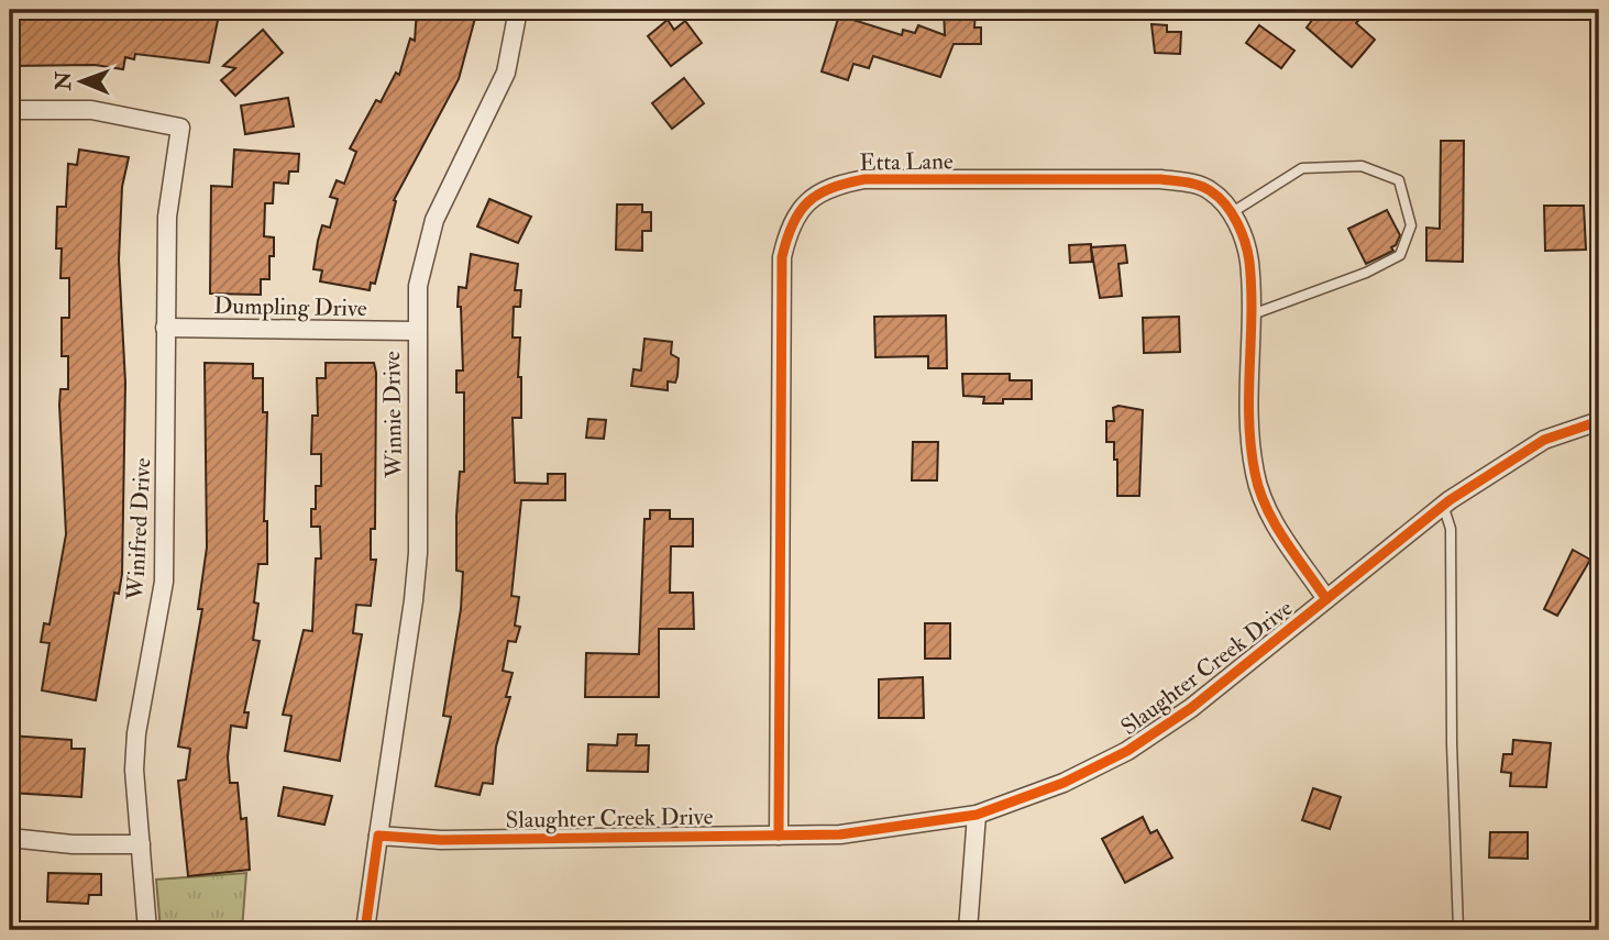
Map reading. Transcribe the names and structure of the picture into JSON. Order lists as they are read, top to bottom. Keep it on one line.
{"streets":{"street":["Etta Lane","Dumpling Drive","Winnie Drive","Winifred Drive","Slaughter Creek Drive"]},"crossings":[["Etta Lane","Slaughter Creek Drive"],["Dumpling Drive","Winnie Drive"],["Dumpling Drive","Winifred Drive"],["Winnie Drive","Slaughter Creek Drive"]],"north":"left"}
